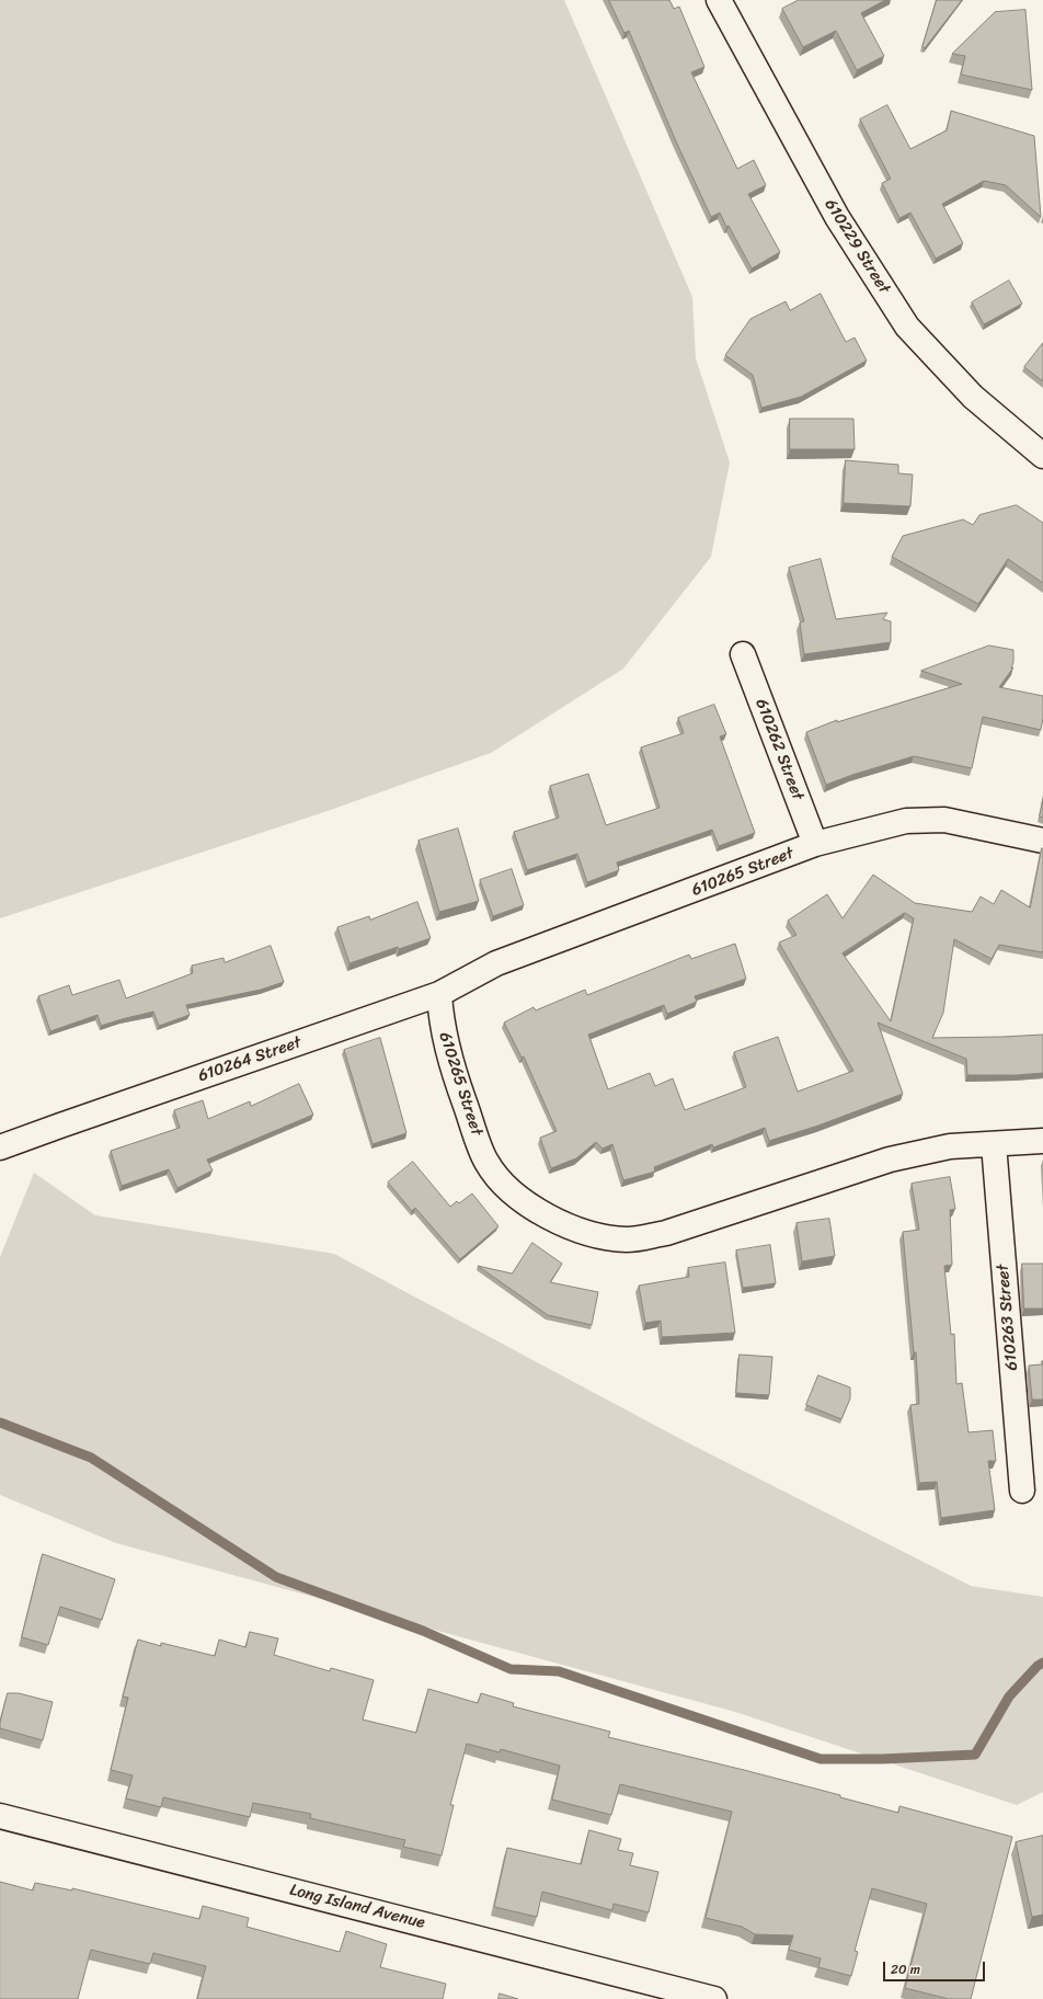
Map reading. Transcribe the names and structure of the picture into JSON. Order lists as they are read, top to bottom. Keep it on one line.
{"streets":{"street":["610229 Street","610262 Street","610265 Street","610264 Street","610263 Street","Long Island Avenue"]},"crossings":[["610262 Street","610265 Street"],["610265 Street","610264 Street"],["610265 Street","610263 Street"]],"scale_bar":"20 m"}
